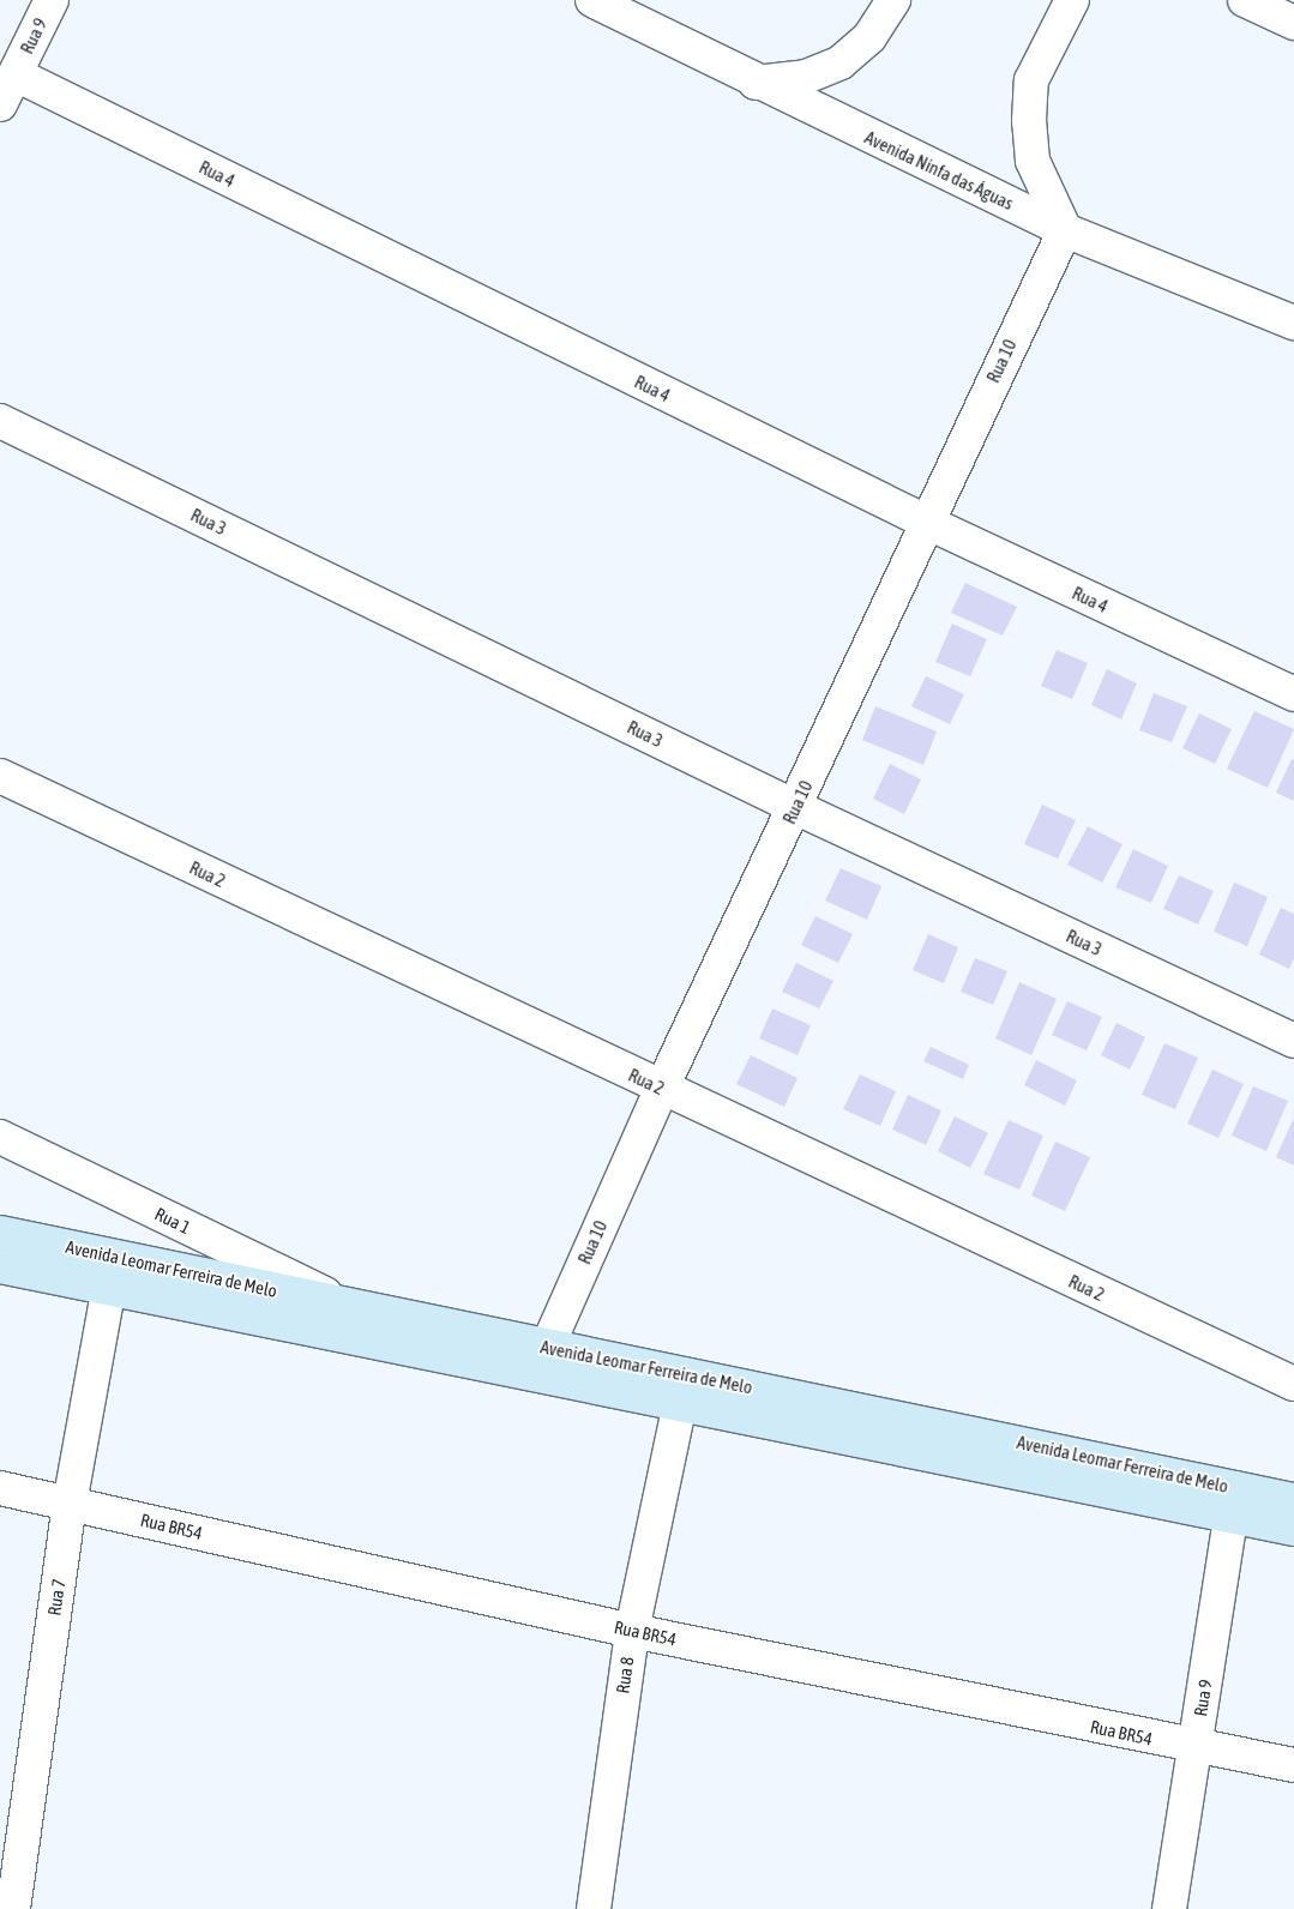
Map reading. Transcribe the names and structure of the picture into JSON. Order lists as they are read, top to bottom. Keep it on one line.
{"streets":{"street":["Rua 9","Avenida Ninfa das Águas","Rua 4","Rua 10","Rua 3","Rua 2","Rua 1","Avenida Leomar Ferreira de Melo","Rua BR54","Rua 7","Rua 8"]},"crossings":[["Rua 9","Rua 4"],["Rua 9","Avenida Leomar Ferreira de Melo"],["Rua 9","Rua BR54"],["Avenida Ninfa das Águas","Rua 10"],["Rua 4","Rua 10"],["Rua 10","Rua 3"],["Rua 10","Rua 2"],["Rua 10","Avenida Leomar Ferreira de Melo"],["Rua 1","Avenida Leomar Ferreira de Melo"],["Avenida Leomar Ferreira de Melo","Rua 7"],["Avenida Leomar Ferreira de Melo","Rua 8"],["Rua BR54","Rua 7"],["Rua BR54","Rua 8"]]}
